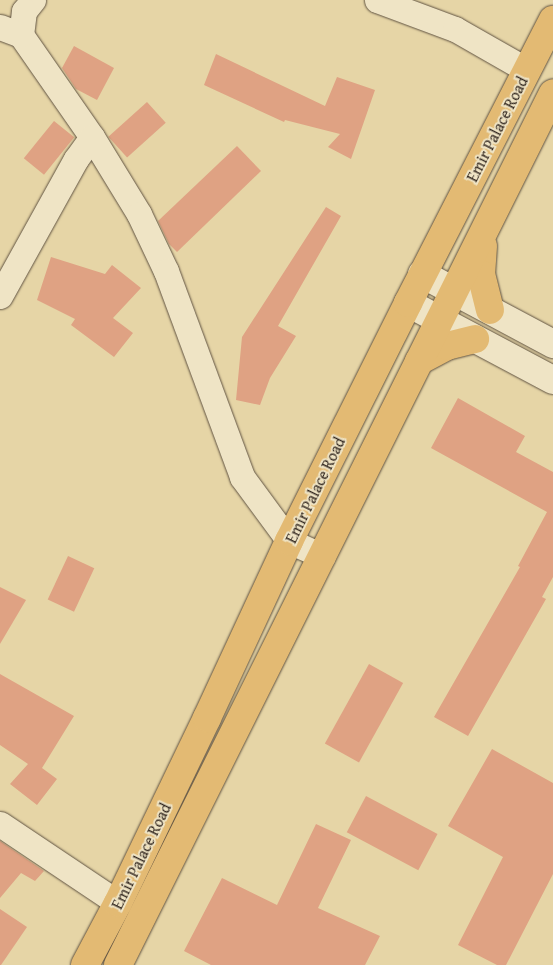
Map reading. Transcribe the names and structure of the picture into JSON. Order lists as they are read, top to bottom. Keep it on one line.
{"streets":{"main road":["Emir Palace Road"]}}
